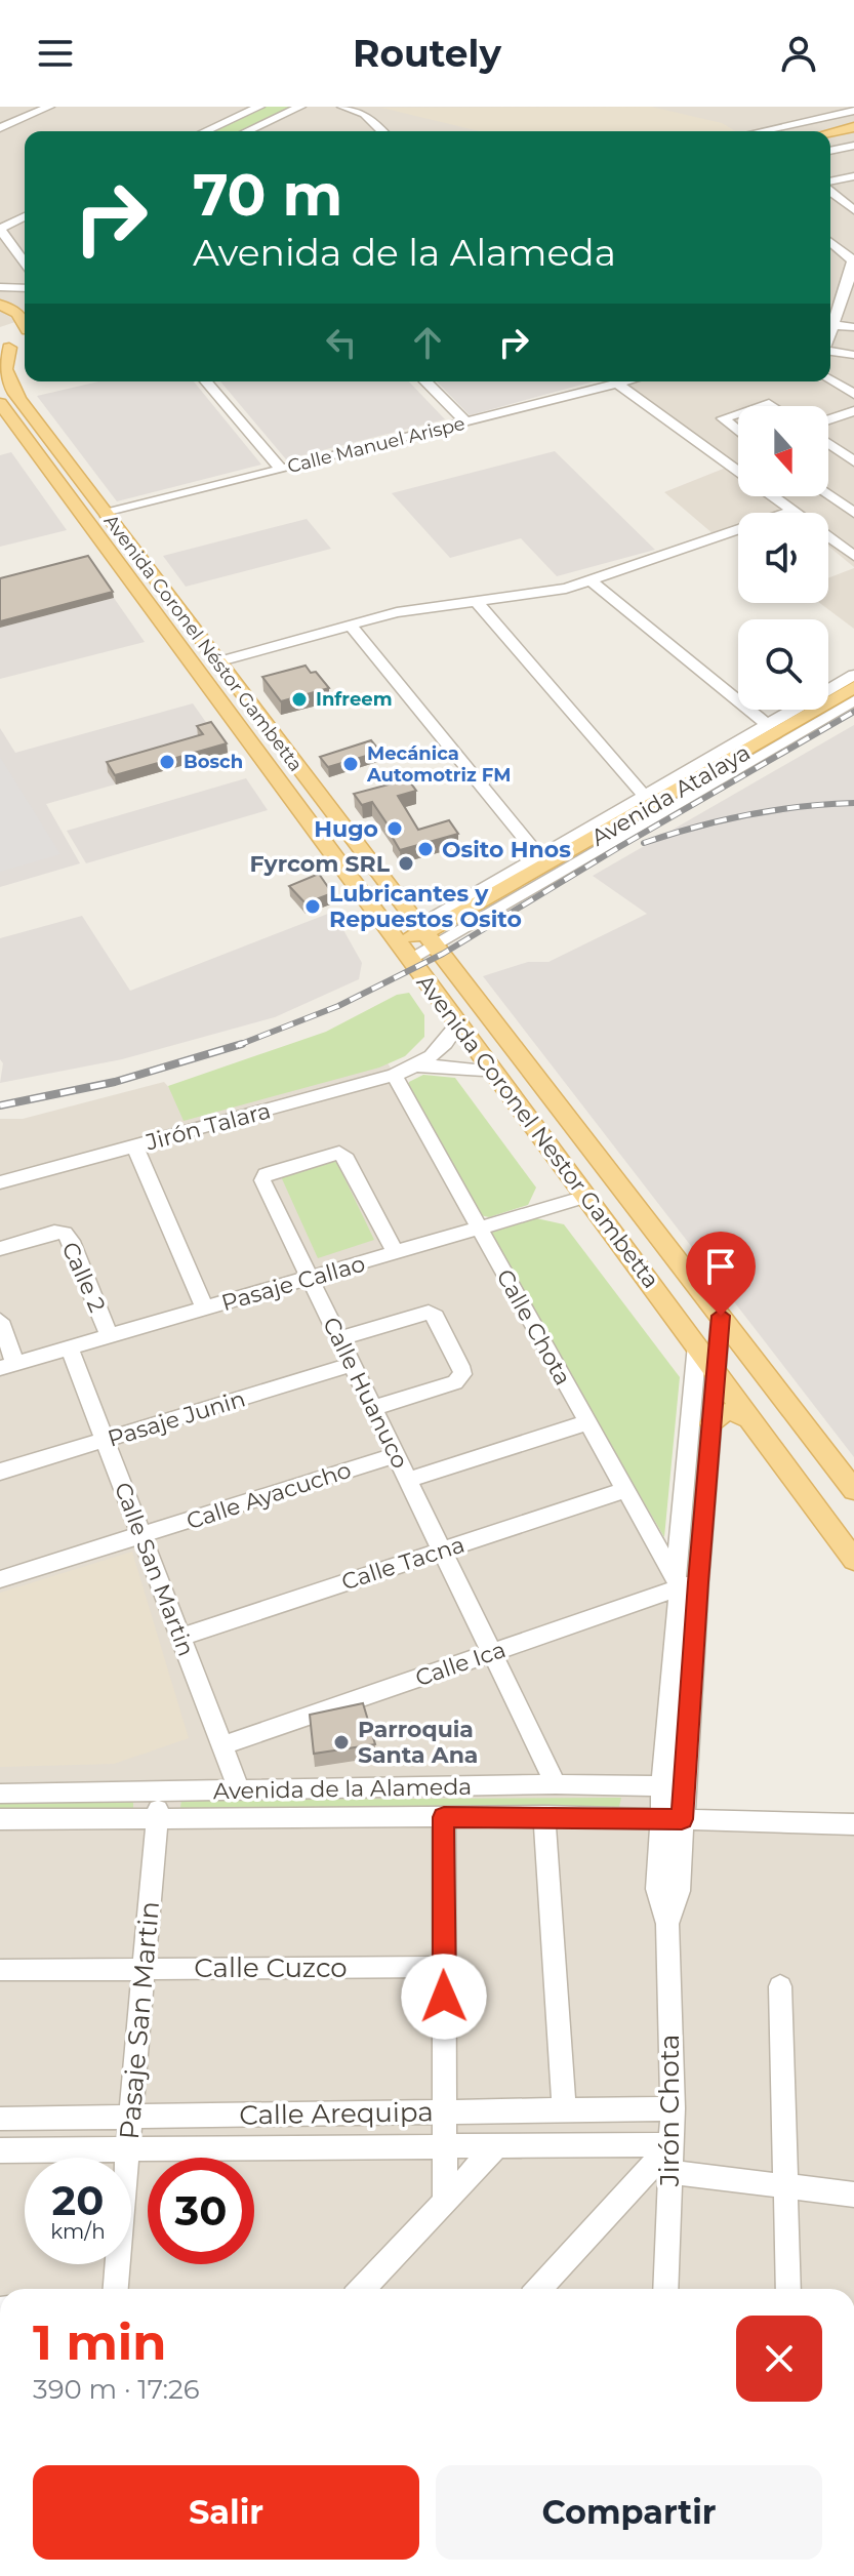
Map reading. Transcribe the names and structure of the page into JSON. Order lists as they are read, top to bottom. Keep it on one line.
{"streets":{"main road":["Avenida Coronel Néstor Gambetta","Avenida Atalaya","Avenida Coronel Nestor Gambetta"],"street":["Calle Manuel Arispe","Jirón Talara","Calle 2","Pasaje Callao","Calle Chota","Calle Huanuco","Pasaje Junin","Calle Ayacucho","Calle Tacna","Calle San Martin","Calle Ica","Avenida de la Alameda","Calle Cuzco","Pasaje San Martin","Jirón Chota","Calle Arequipa"]},"crossings":[["Calle Manuel Arispe","Avenida Coronel Néstor Gambetta"],["Avenida Coronel Néstor Gambetta","Avenida Atalaya"],["Avenida Coronel Néstor Gambetta","Avenida Coronel Nestor Gambetta"],["Avenida Atalaya","Avenida Coronel Nestor Gambetta"],["Jirón Talara","Avenida Coronel Nestor Gambetta"],["Jirón Talara","Calle Chota"],["Avenida Coronel Nestor Gambetta","Pasaje Callao"],["Avenida Coronel Nestor Gambetta","Jirón Chota"],["Calle 2","Pasaje Callao"],["Pasaje Callao","Calle Chota"],["Pasaje Callao","Calle Huanuco"],["Pasaje Callao","Calle San Martin"],["Calle Chota","Calle Tacna"],["Calle Chota","Calle Ica"],["Calle Chota","Jirón Chota"],["Calle Huanuco","Pasaje Junin"],["Calle Huanuco","Calle Ayacucho"],["Calle Huanuco","Calle Tacna"],["Calle Huanuco","Calle Ica"],["Calle Huanuco","Avenida de la Alameda"],["Pasaje Junin","Calle San Martin"],["Calle Ayacucho","Calle San Martin"],["Calle Tacna","Calle San Martin"],["Calle San Martin","Calle Ica"],["Calle San Martin","Avenida de la Alameda"],["Calle Ica","Jirón Chota"],["Avenida de la Alameda","Pasaje San Martin"],["Avenida de la Alameda","Jirón Chota"],["Calle Cuzco","Pasaje San Martin"],["Pasaje San Martin","Calle Arequipa"],["Jirón Chota","Calle Arequipa"]],"places":["Infreem","Bosch","Mecánica Automotriz FM","Hugo","Osito Hnos","Fyrcom SRL","Lubricantes y Repuestos Osito","Parroquia Santa Ana"],"north":"bottom","page":{"header":"Routely","turn":["70 m","Avenida de la Alameda"],"speed":"20 km/h","limit":"30","heading":["1 min","390 m · 17:26"],"buttons":["Salir","Compartir"]}}
